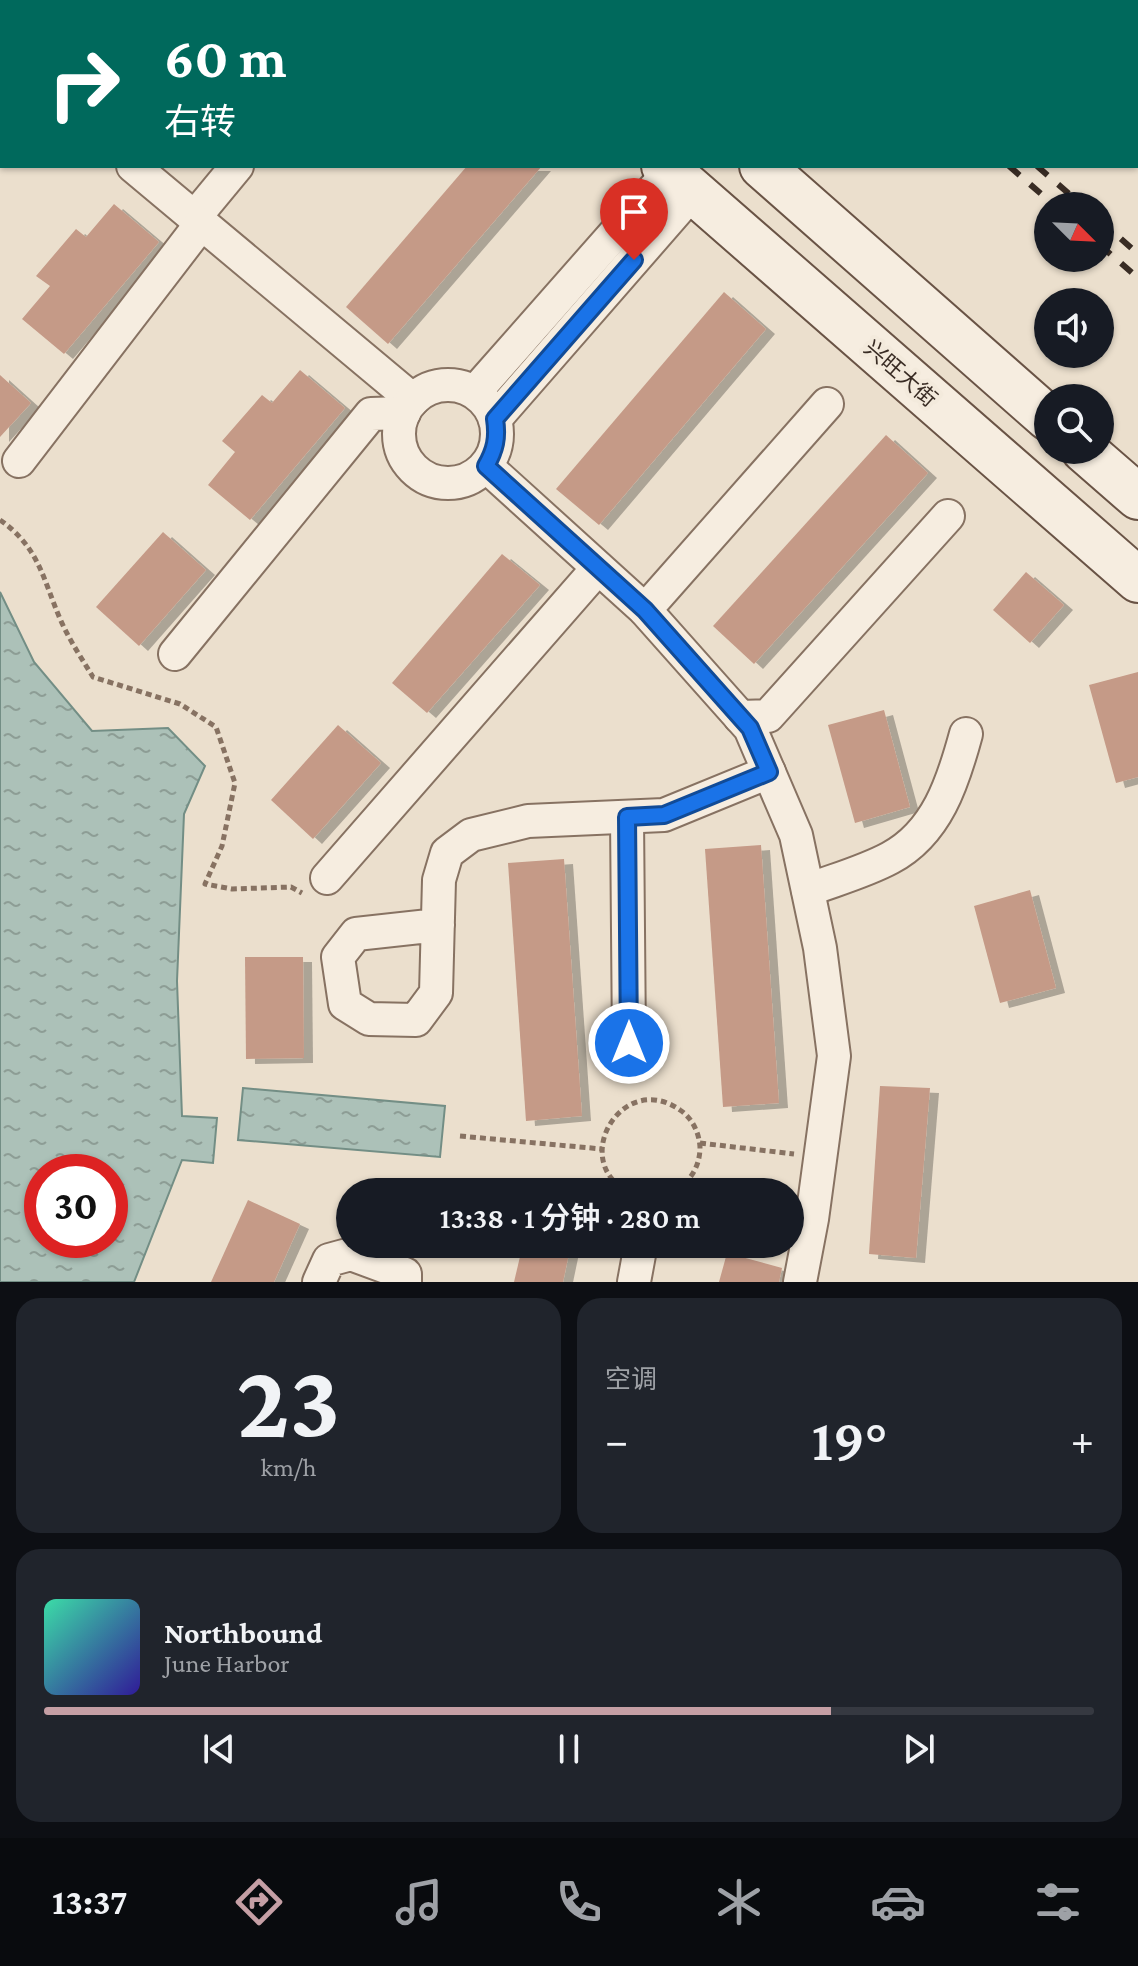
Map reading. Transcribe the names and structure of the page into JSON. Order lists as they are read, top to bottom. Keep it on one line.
{"streets":{"main road":["兴旺大街"]},"north":"bottom right","page":{"turn":["60 m","右转"],"limit":"30","trip":"13:38 · 1 分钟 · 280 m","tile":[["23","km/h"],"空调"],"heat":["−","19°","+"],"song":["Northbound","June Harbor"],"tabs":"13:37"}}
